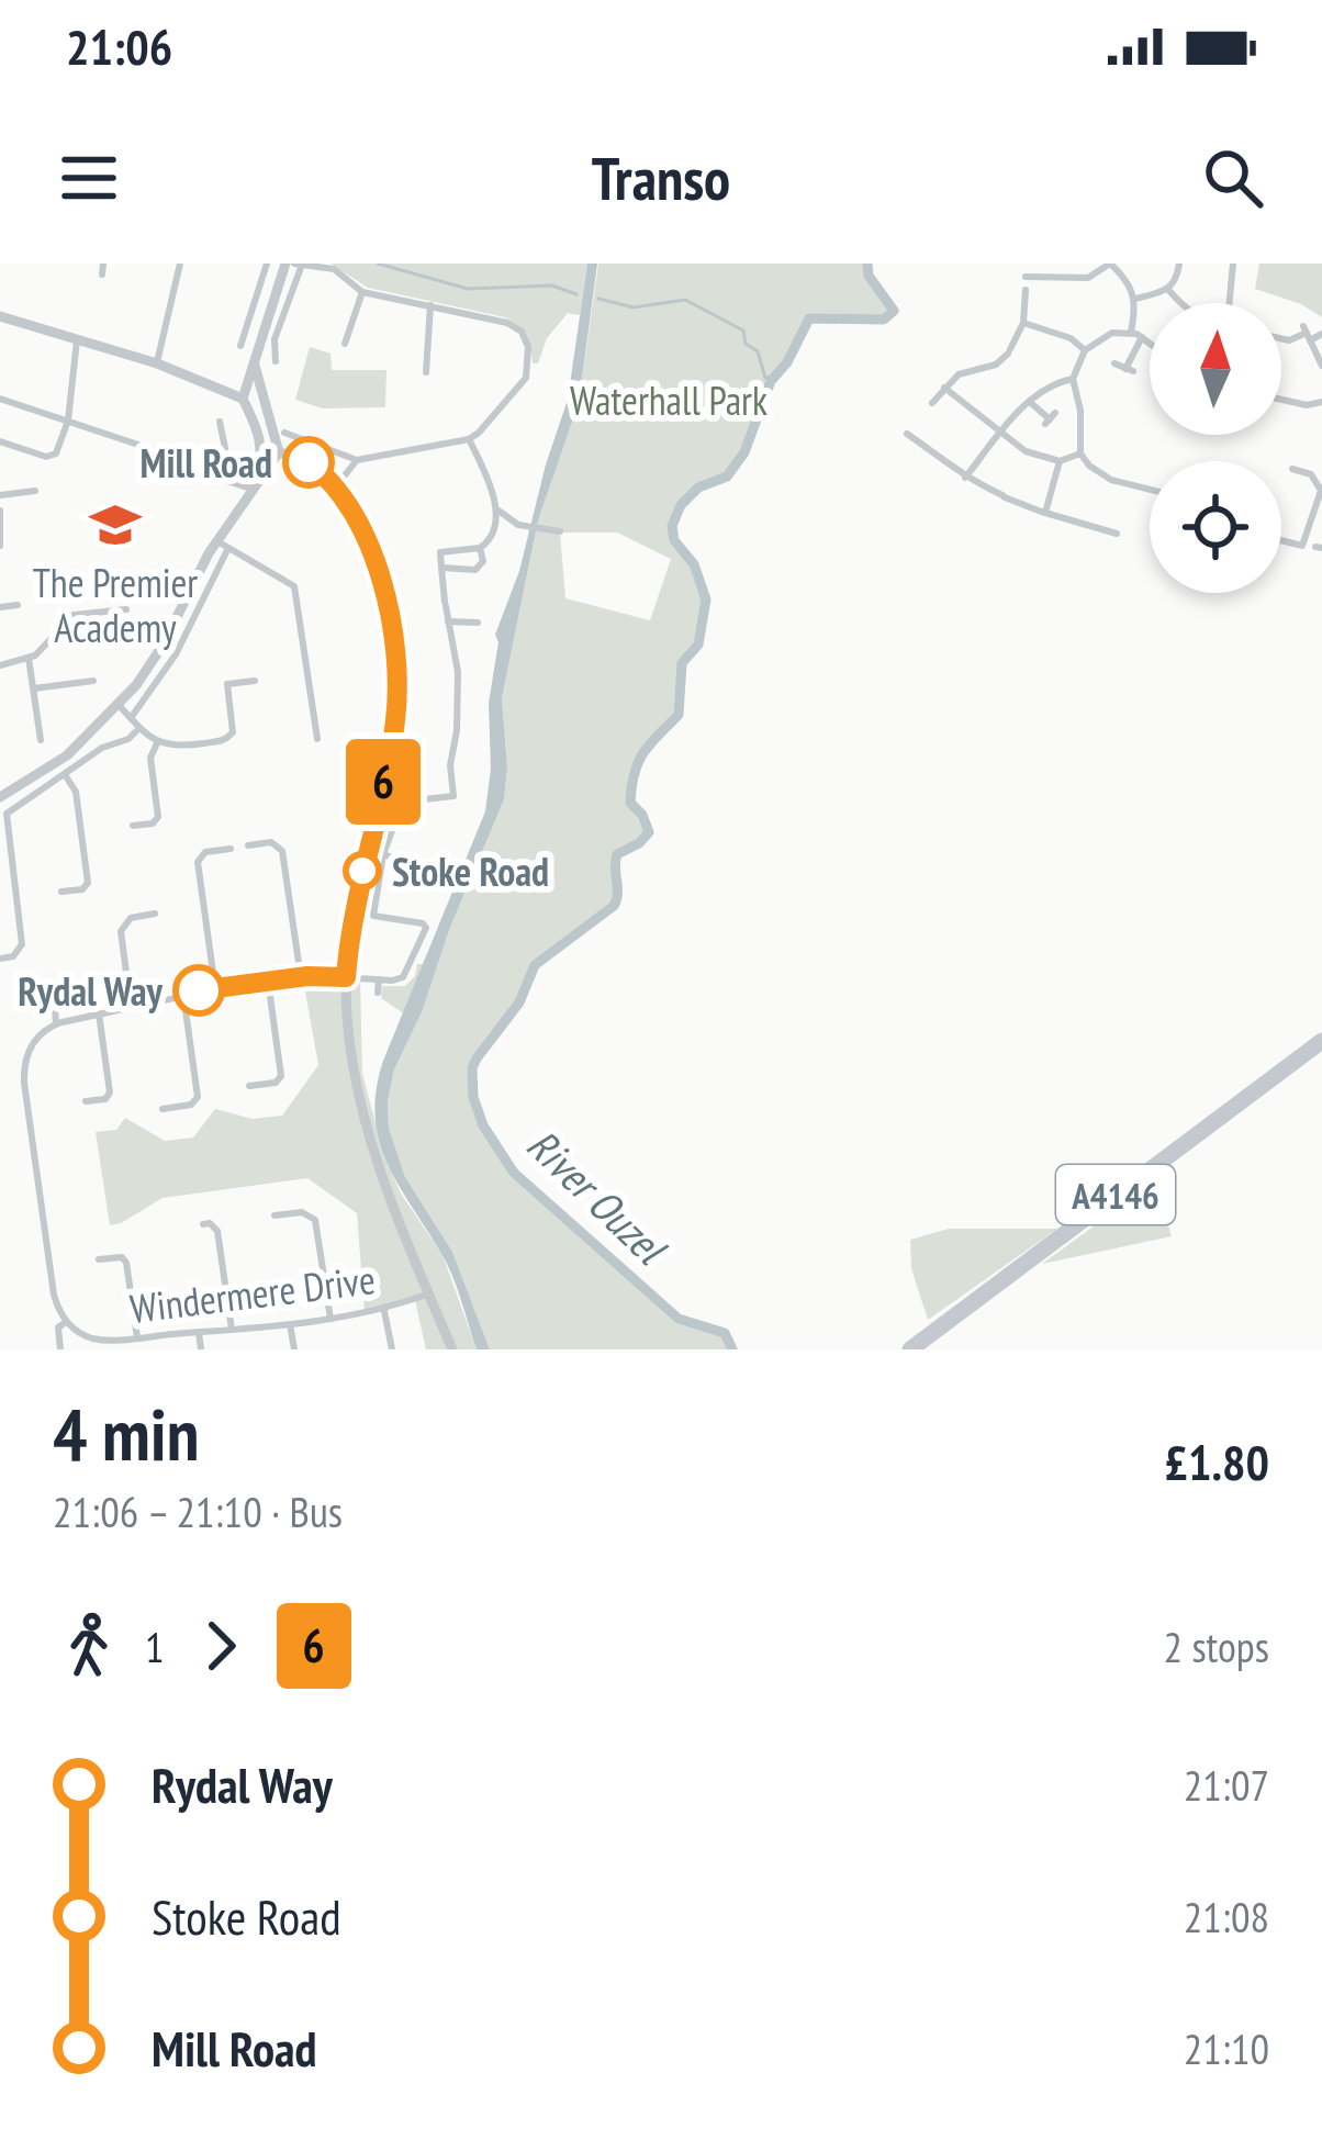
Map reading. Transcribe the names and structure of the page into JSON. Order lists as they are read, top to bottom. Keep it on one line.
{"streets":{"highway":["A4146"],"street":["Windermere Drive"]},"water":["River Ouzel"],"parks":["Waterhall Park"],"places":{"other":["Mill Road","Stoke Road","Rydal Way"],"school or university":["The Premier Academy"]},"lines":["bus line 6"],"north":"top","page":{"status":"21:06","header":"Transo","on_map":"6","heading":["4 min","21:06 – 21:10 · Bus","£1.80"],"legs":["1","6","2 stops"],"list":[{"name":"Rydal Way","value":"21:07"},{"name":"Stoke Road","value":"21:08"},{"name":"Mill Road","value":"21:10"}]}}
